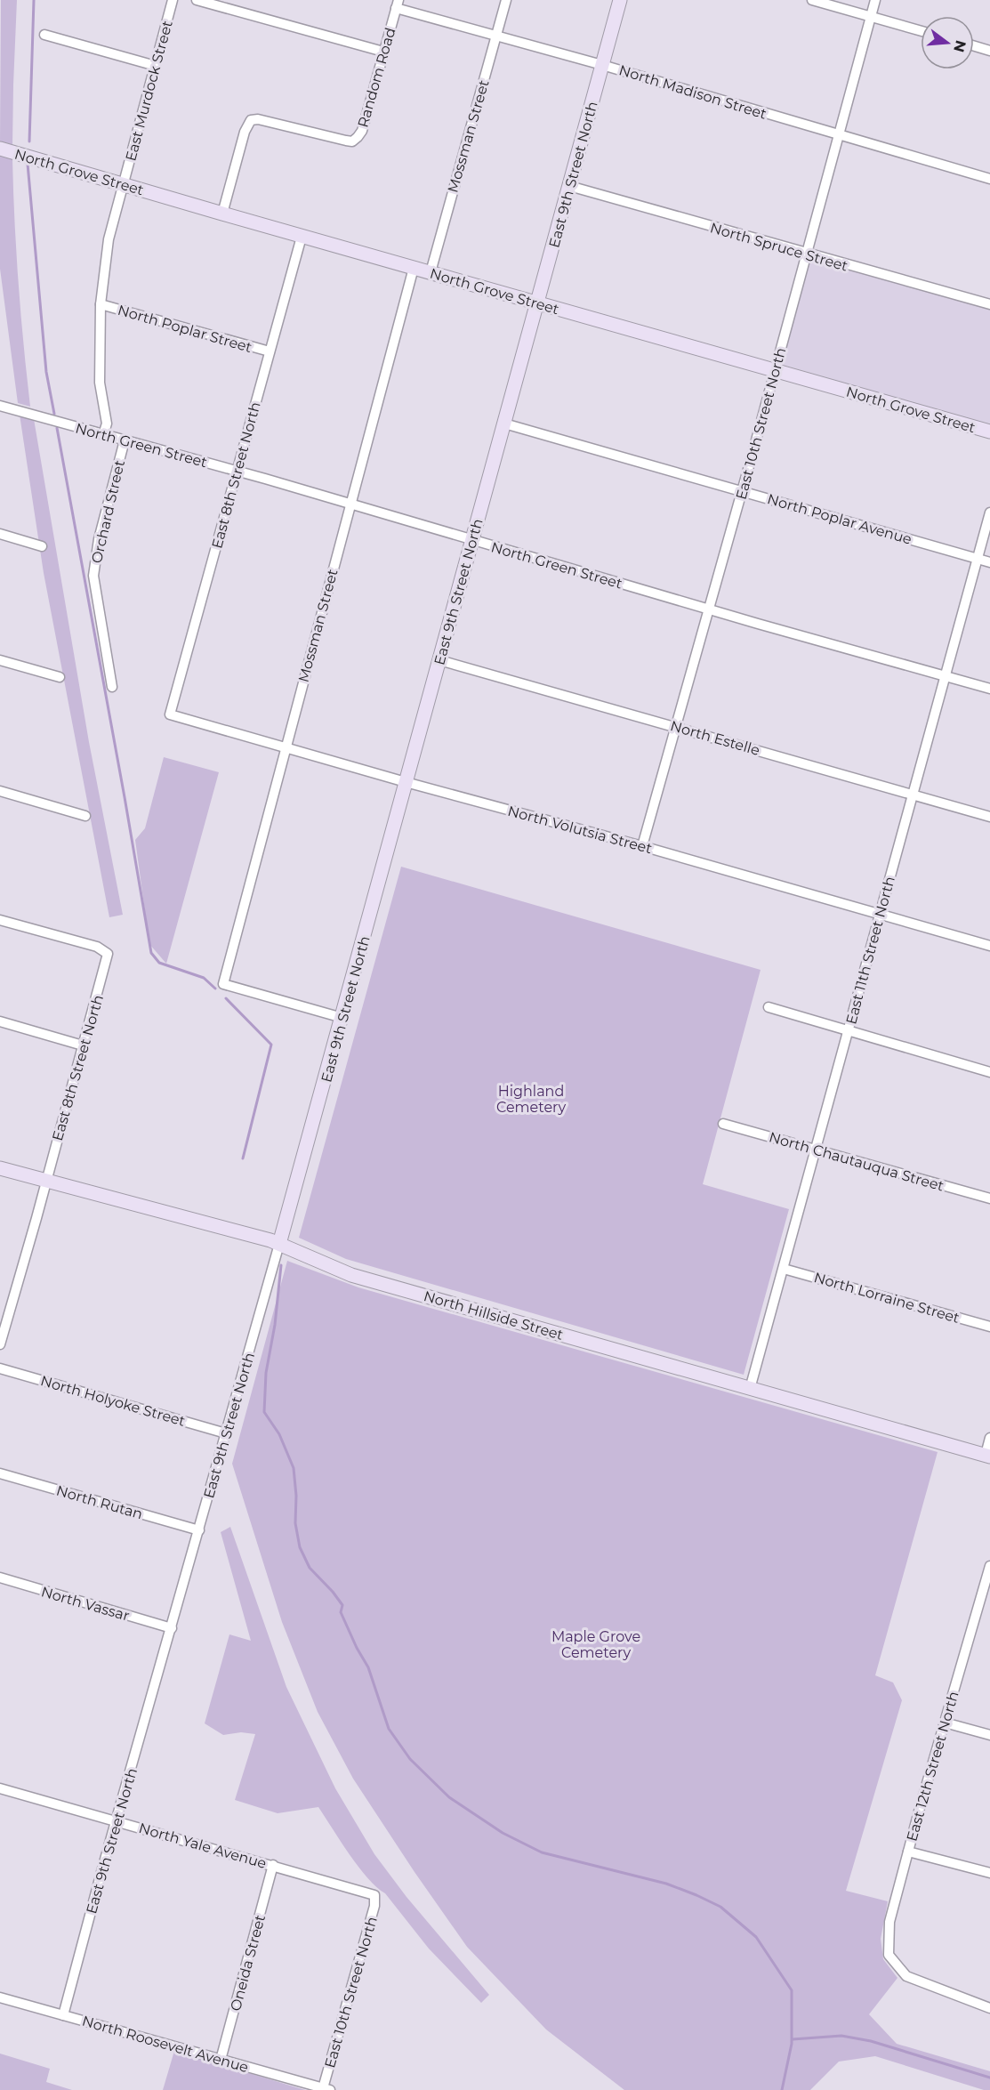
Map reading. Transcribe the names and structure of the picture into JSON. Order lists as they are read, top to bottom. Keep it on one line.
{"streets":{"street":["Random Road","East Murdock Street","North Madison Street","Mossman Street","North Grove Street","East 9th Street North","North Spruce Street","North Poplar Street","East 10th Street North","North Green Street","East 8th Street North","Orchard Street","North Poplar Avenue","North Estelle","North Volutsia Street","East 11th Street North","North Chautauqua Street","North Lorraine Street","North Hillside Street","North Holyoke Street","North Rutan","North Vassar","East 12th Street North","North Yale Avenue","Oneida Street","North Roosevelt Avenue"]},"crossings":[["Random Road","North Madison Street"],["Random Road","North Grove Street"],["East Murdock Street","North Grove Street"],["East Murdock Street","North Poplar Street"],["East Murdock Street","North Green Street"],["North Madison Street","Mossman Street"],["North Madison Street","East 9th Street North"],["North Madison Street","East 10th Street North"],["Mossman Street","North Grove Street"],["Mossman Street","East 9th Street North"],["Mossman Street","North Green Street"],["Mossman Street","North Volutsia Street"],["North Grove Street","East 9th Street North"],["North Grove Street","East 10th Street North"],["North Grove Street","East 8th Street North"],["East 9th Street North","North Spruce Street"],["East 9th Street North","North Green Street"],["East 9th Street North","North Poplar Avenue"],["East 9th Street North","North Estelle"],["East 9th Street North","North Volutsia Street"],["East 9th Street North","North Hillside Street"],["East 9th Street North","North Holyoke Street"],["East 9th Street North","North Rutan"],["East 9th Street North","North Vassar"],["East 9th Street North","North Yale Avenue"],["East 9th Street North","North Roosevelt Avenue"],["North Spruce Street","East 10th Street North"],["North Poplar Street","East 8th Street North"],["East 10th Street North","North Green Street"],["East 10th Street North","North Poplar Avenue"],["East 10th Street North","North Estelle"],["East 10th Street North","North Volutsia Street"],["East 10th Street North","North Yale Avenue"],["East 10th Street North","North Roosevelt Avenue"],["North Green Street","East 8th Street North"],["North Green Street","Orchard Street"],["North Green Street","East 11th Street North"],["East 8th Street North","North Volutsia Street"],["East 8th Street North","North Hillside Street"],["North Poplar Avenue","East 11th Street North"],["North Estelle","East 11th Street North"],["North Volutsia Street","East 11th Street North"],["East 11th Street North","North Chautauqua Street"],["East 11th Street North","North Lorraine Street"],["East 11th Street North","North Hillside Street"],["North Yale Avenue","Oneida Street"],["Oneida Street","North Roosevelt Avenue"]],"parks":["Highland Cemetery","Maple Grove Cemetery"],"north":"right"}
